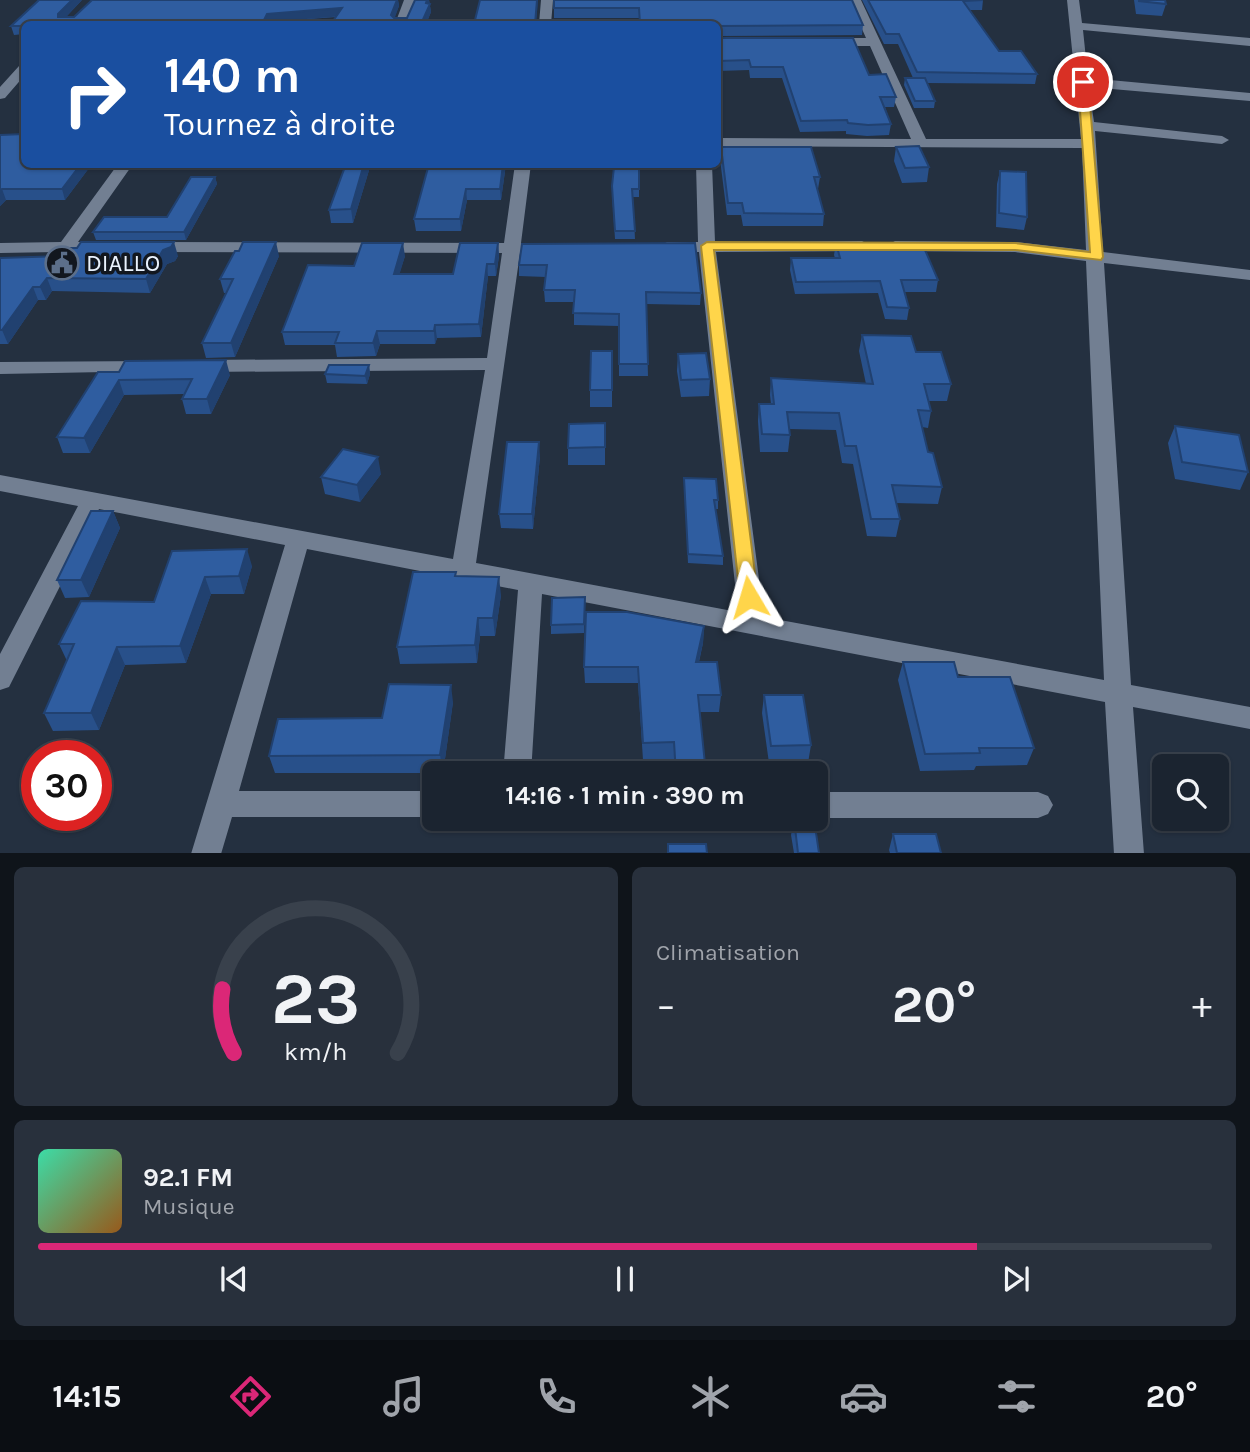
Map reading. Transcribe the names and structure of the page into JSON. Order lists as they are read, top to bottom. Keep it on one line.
{"places":{"public building":["DIALLO"]},"page":{"turn":["140 m","Tournez à droite"],"limit":"30","trip":"14:16 · 1 min · 390 m","tile":"Climatisation","heat":["−","20°","+"],"song":["92.1 FM","Musique"],"tabs":["14:15","20°"],"gauge":["23","km/h"]}}
